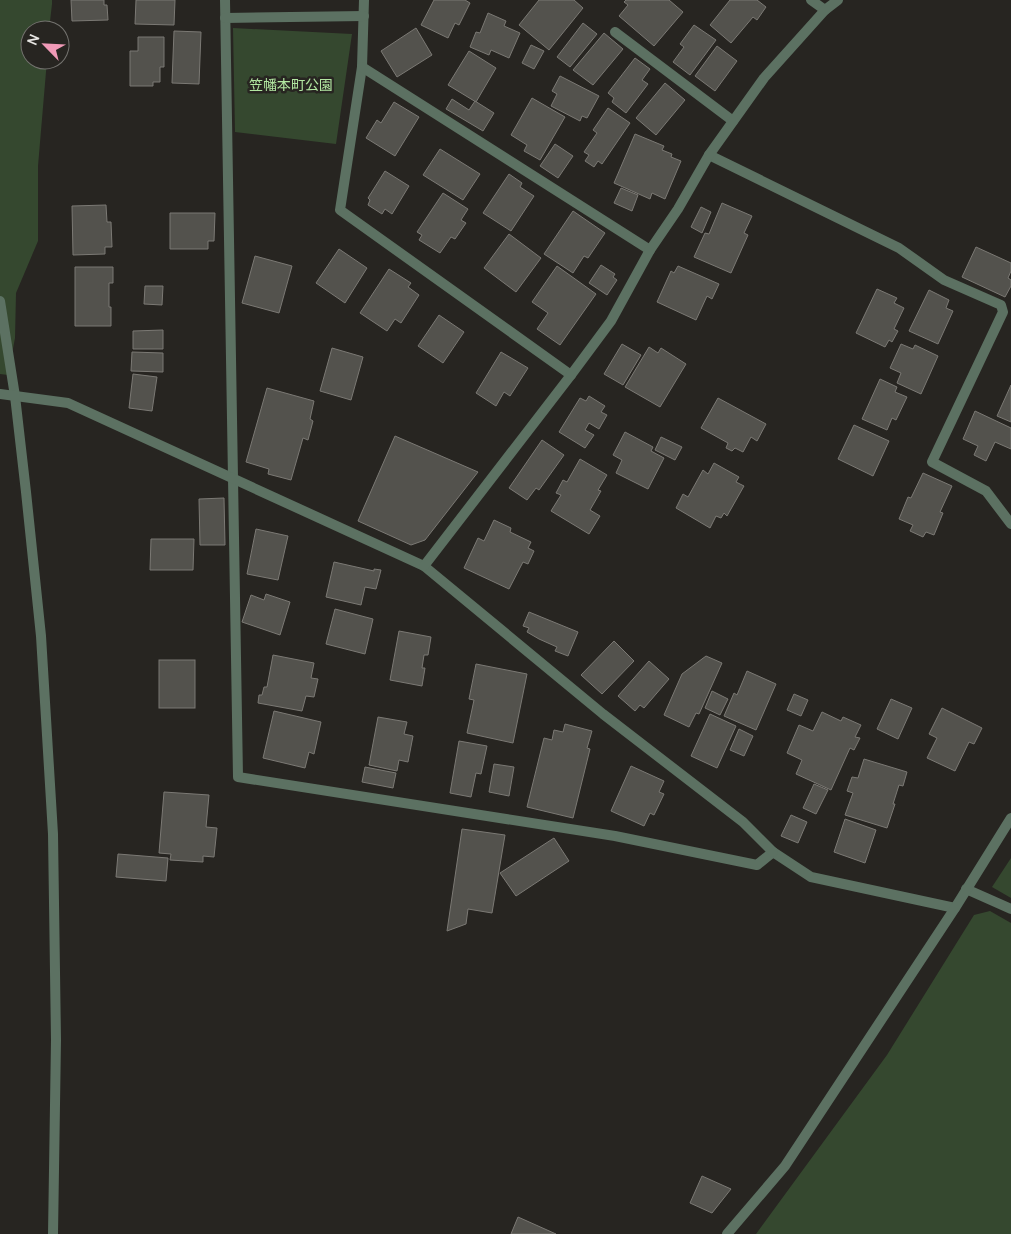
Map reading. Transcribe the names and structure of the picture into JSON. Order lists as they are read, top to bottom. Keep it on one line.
{"parks":["笠幡本町公園"],"north":"top left"}
